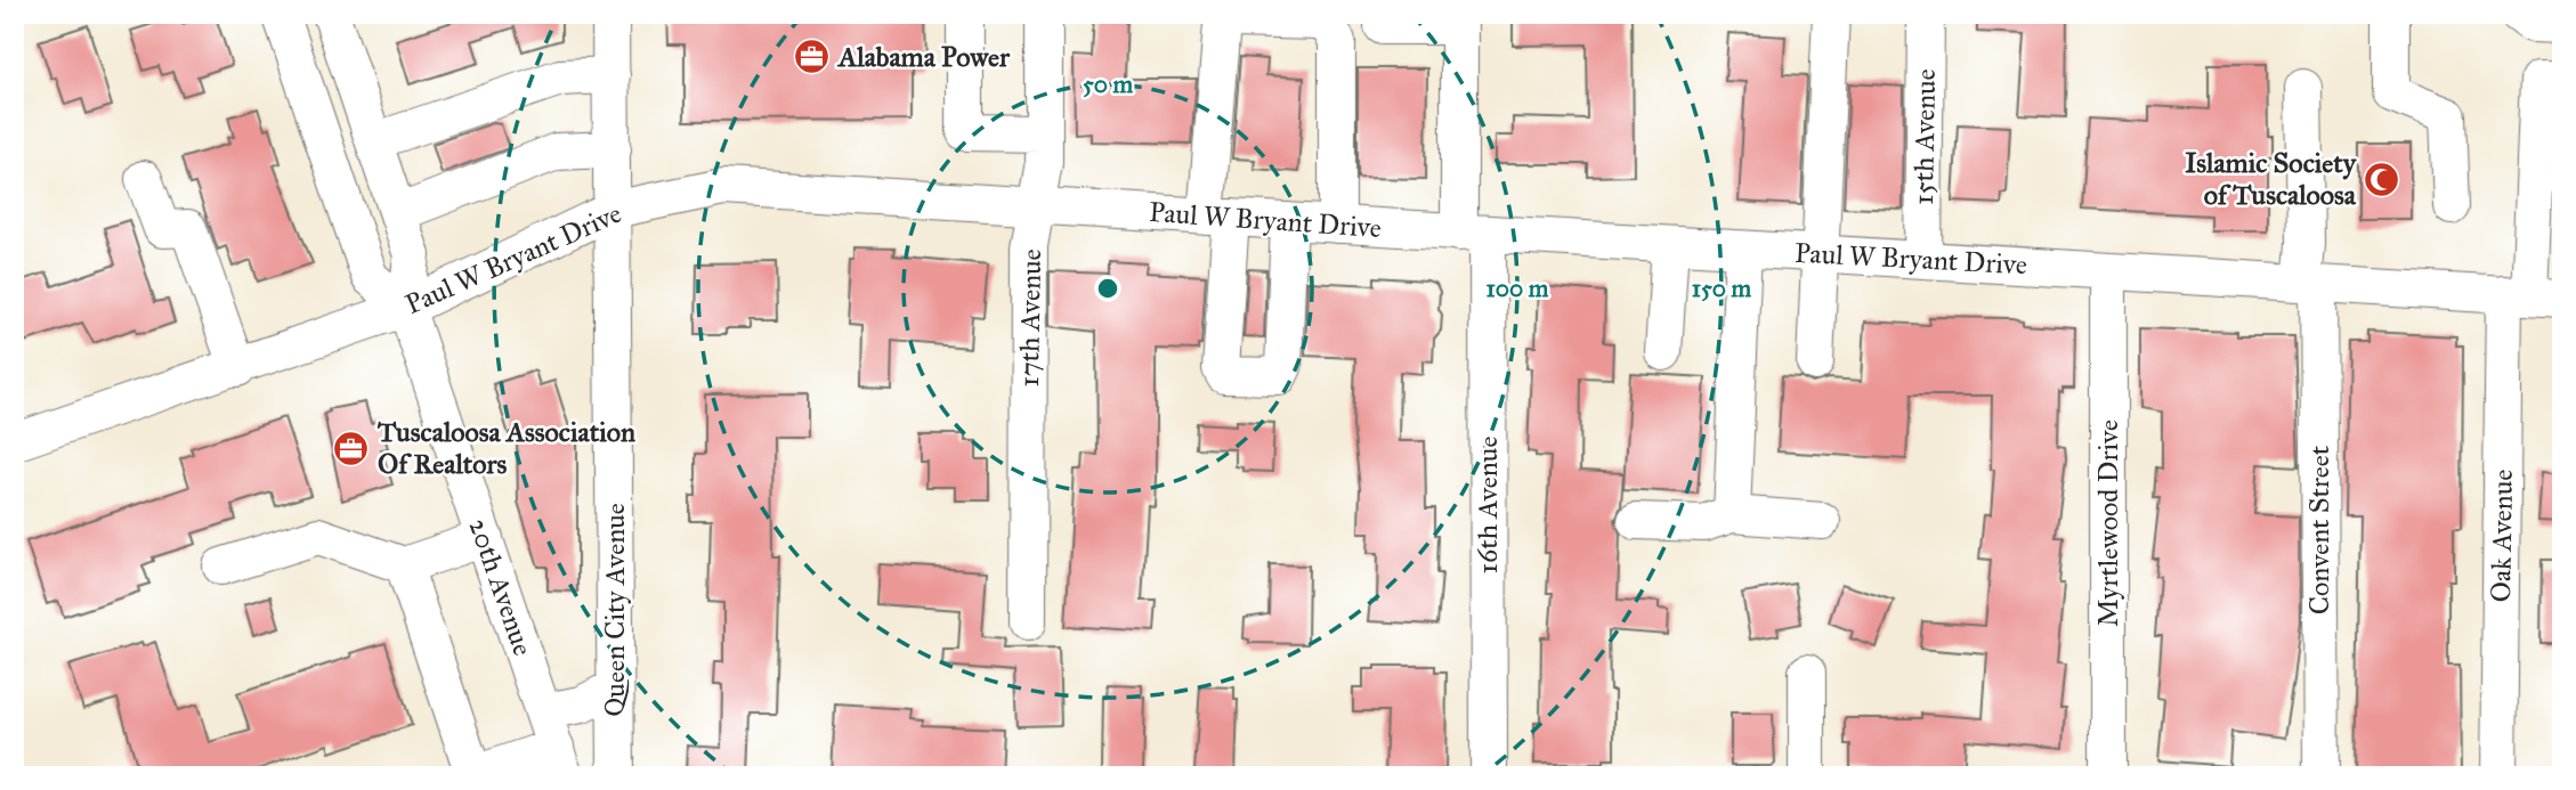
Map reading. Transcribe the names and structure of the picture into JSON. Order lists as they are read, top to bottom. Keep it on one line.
{"streets":{"street":["15th Avenue","Paul W Bryant Drive","17th Avenue","16th Avenue","Myrtlewood Drive","Convent Street","Oak Avenue","20th Avenue","Queen City Avenue"]},"crossings":[["15th Avenue","Paul W Bryant Drive"],["Paul W Bryant Drive","17th Avenue"],["Paul W Bryant Drive","16th Avenue"],["Paul W Bryant Drive","Myrtlewood Drive"],["Paul W Bryant Drive","Convent Street"],["Paul W Bryant Drive","Oak Avenue"],["Paul W Bryant Drive","20th Avenue"],["Paul W Bryant Drive","Queen City Avenue"]],"places":{"office":["Alabama Power","Tuscaloosa Association Of Realtors"],"mosque":["Islamic Society of Tuscaloosa"]},"rings":["50 m","100 m","150 m"]}
